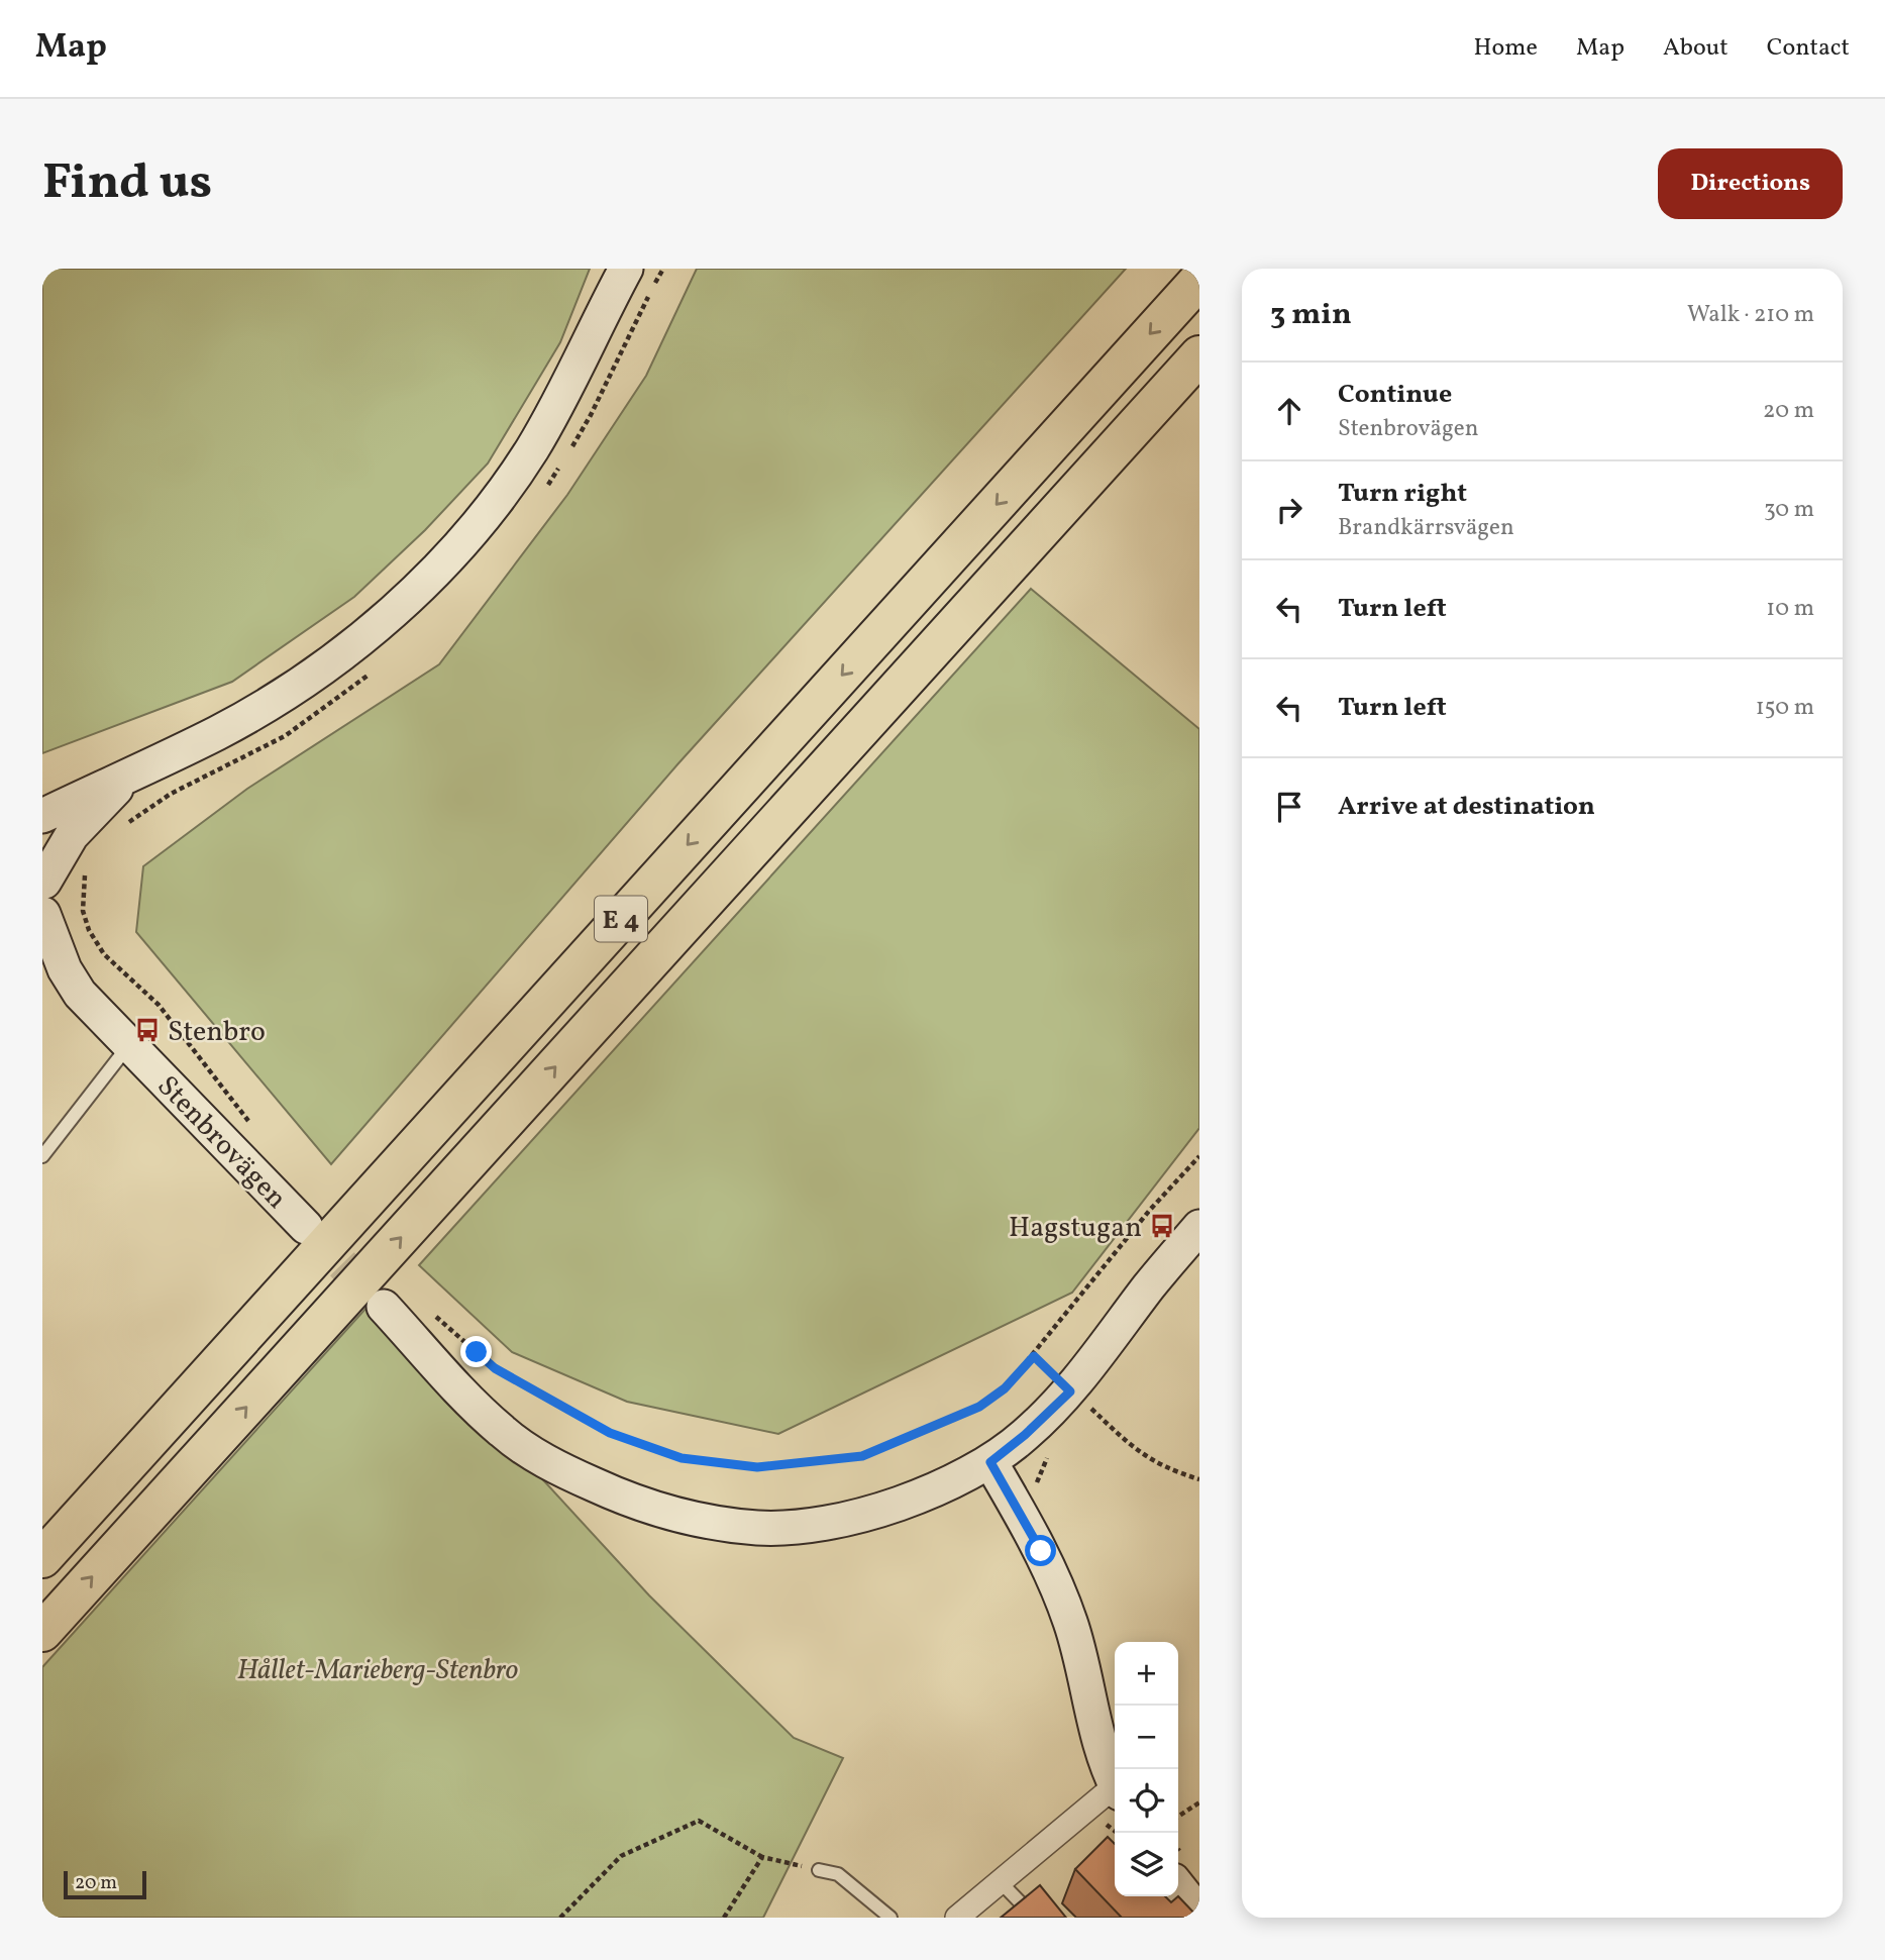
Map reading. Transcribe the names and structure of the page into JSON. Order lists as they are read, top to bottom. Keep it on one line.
{"streets":{"highway":["E 4"],"street":["Stenbrovägen"]},"parks":["Hållet-Marieberg-Stenbro"],"places":{"bus stop":["Stenbro","Hagstugan"]},"scale_bar":"20 m","page":{"header":"Map","nav":["Home","Map","About","Contact"],"buttons":"Directions","title":"Find us","heading":["3 min","Walk · 210 m"],"list":[["Continue","Stenbrovägen","20 m"],["Turn right","Brandkärrsvägen","30 m"],["Turn left","10 m"],["Turn left","150 m"],"Arrive at destination"],"map_buttons":["+","−"],"scale":"20 m"}}
